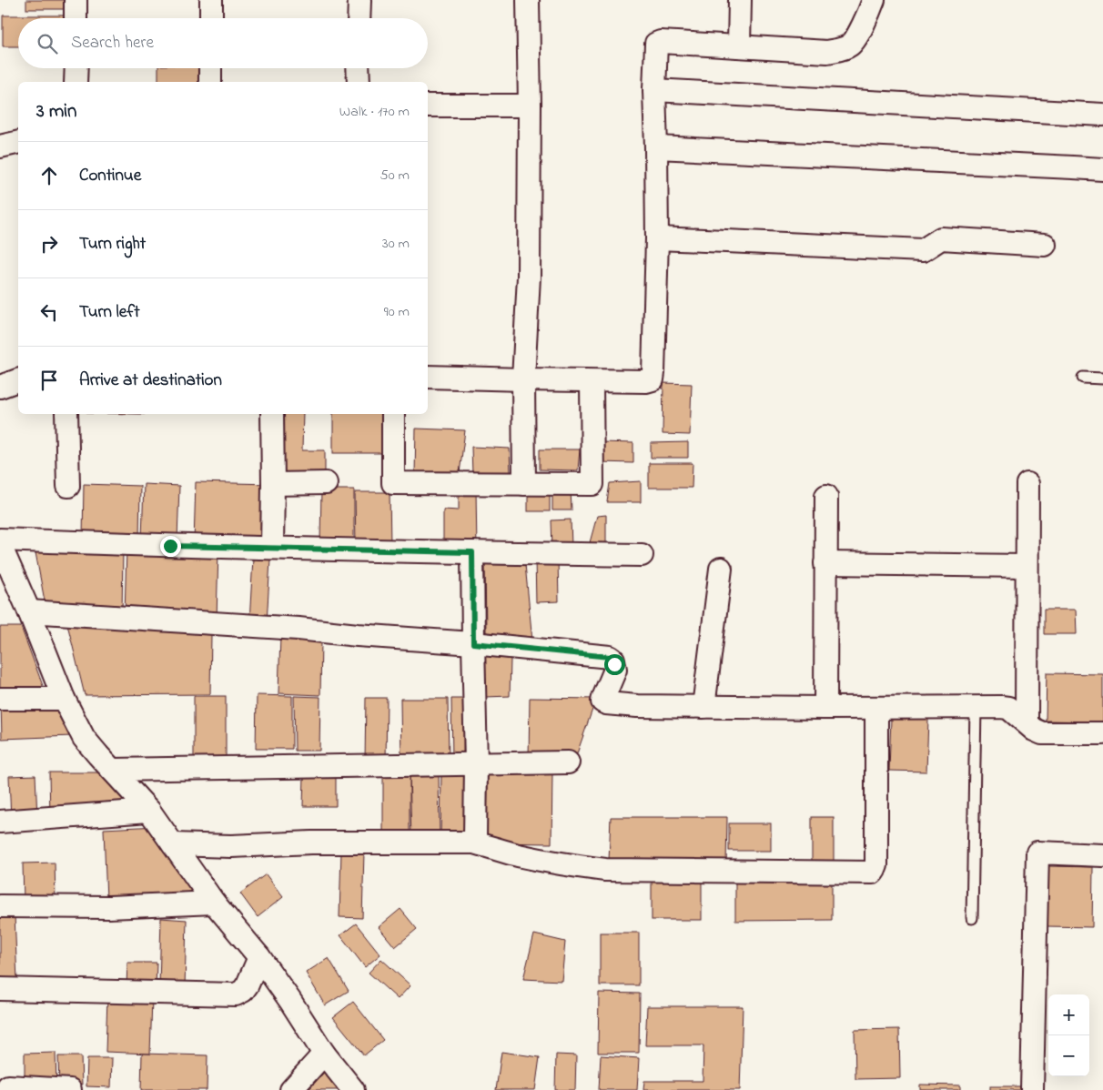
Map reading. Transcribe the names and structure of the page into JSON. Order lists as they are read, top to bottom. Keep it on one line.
{"page":{"search":"Search here","heading":["3 min","Walk · 170 m"],"list":[["Continue","50 m"],["Turn right","30 m"],["Turn left","90 m"],"Arrive at destination"],"map_buttons":["+","−"]}}
